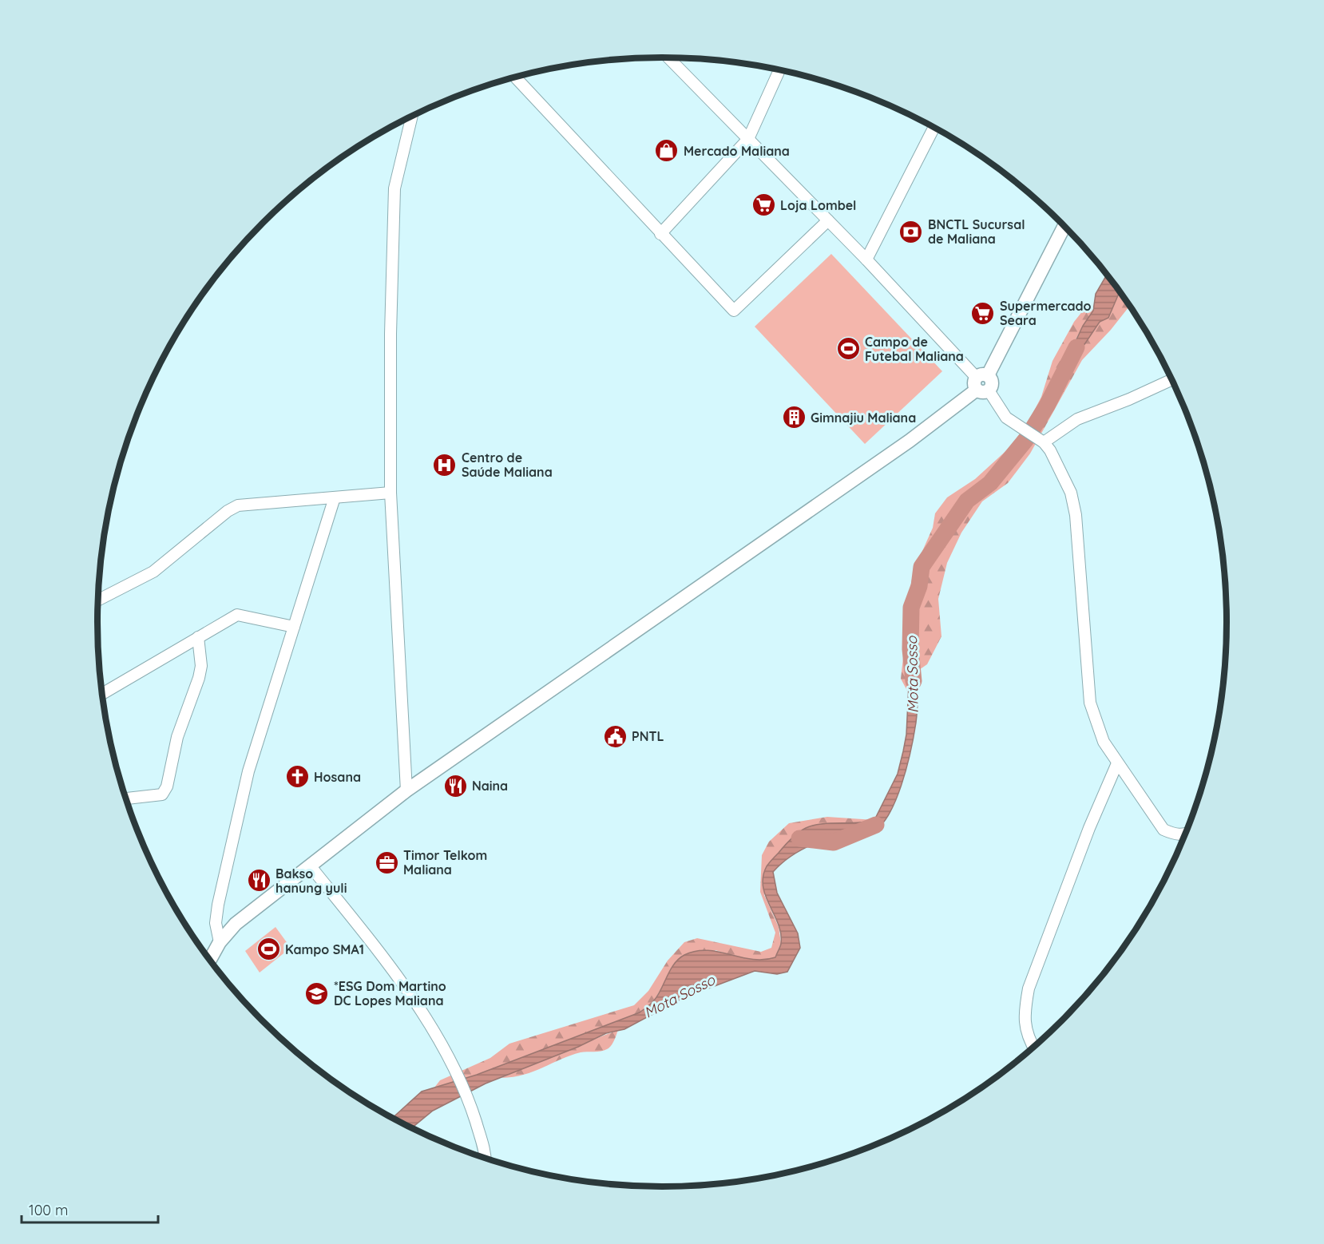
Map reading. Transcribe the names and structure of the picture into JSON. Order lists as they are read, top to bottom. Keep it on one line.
{"water":["Mota Sosso"],"places":{"shop":["Mercado Maliana"],"supermarket":["Loja Lombel","Supermercado Seara"],"bank":["BNCTL Sucursal de Maliana"],"sports":["Campo de Futebal Maliana","Kampo SMA1"],"building":["Gimnajiu Maliana"],"hospital":["Centro de Saúde Maliana"],"public building":["PNTL"],"church":["Hosana"],"restaurant":["Naina","Bakso hanung yuli"],"office":["Timor Telkom Maliana"],"school or university":["*ESG Dom Martino DC Lopes Maliana"]},"scale_bar":"100 m"}
